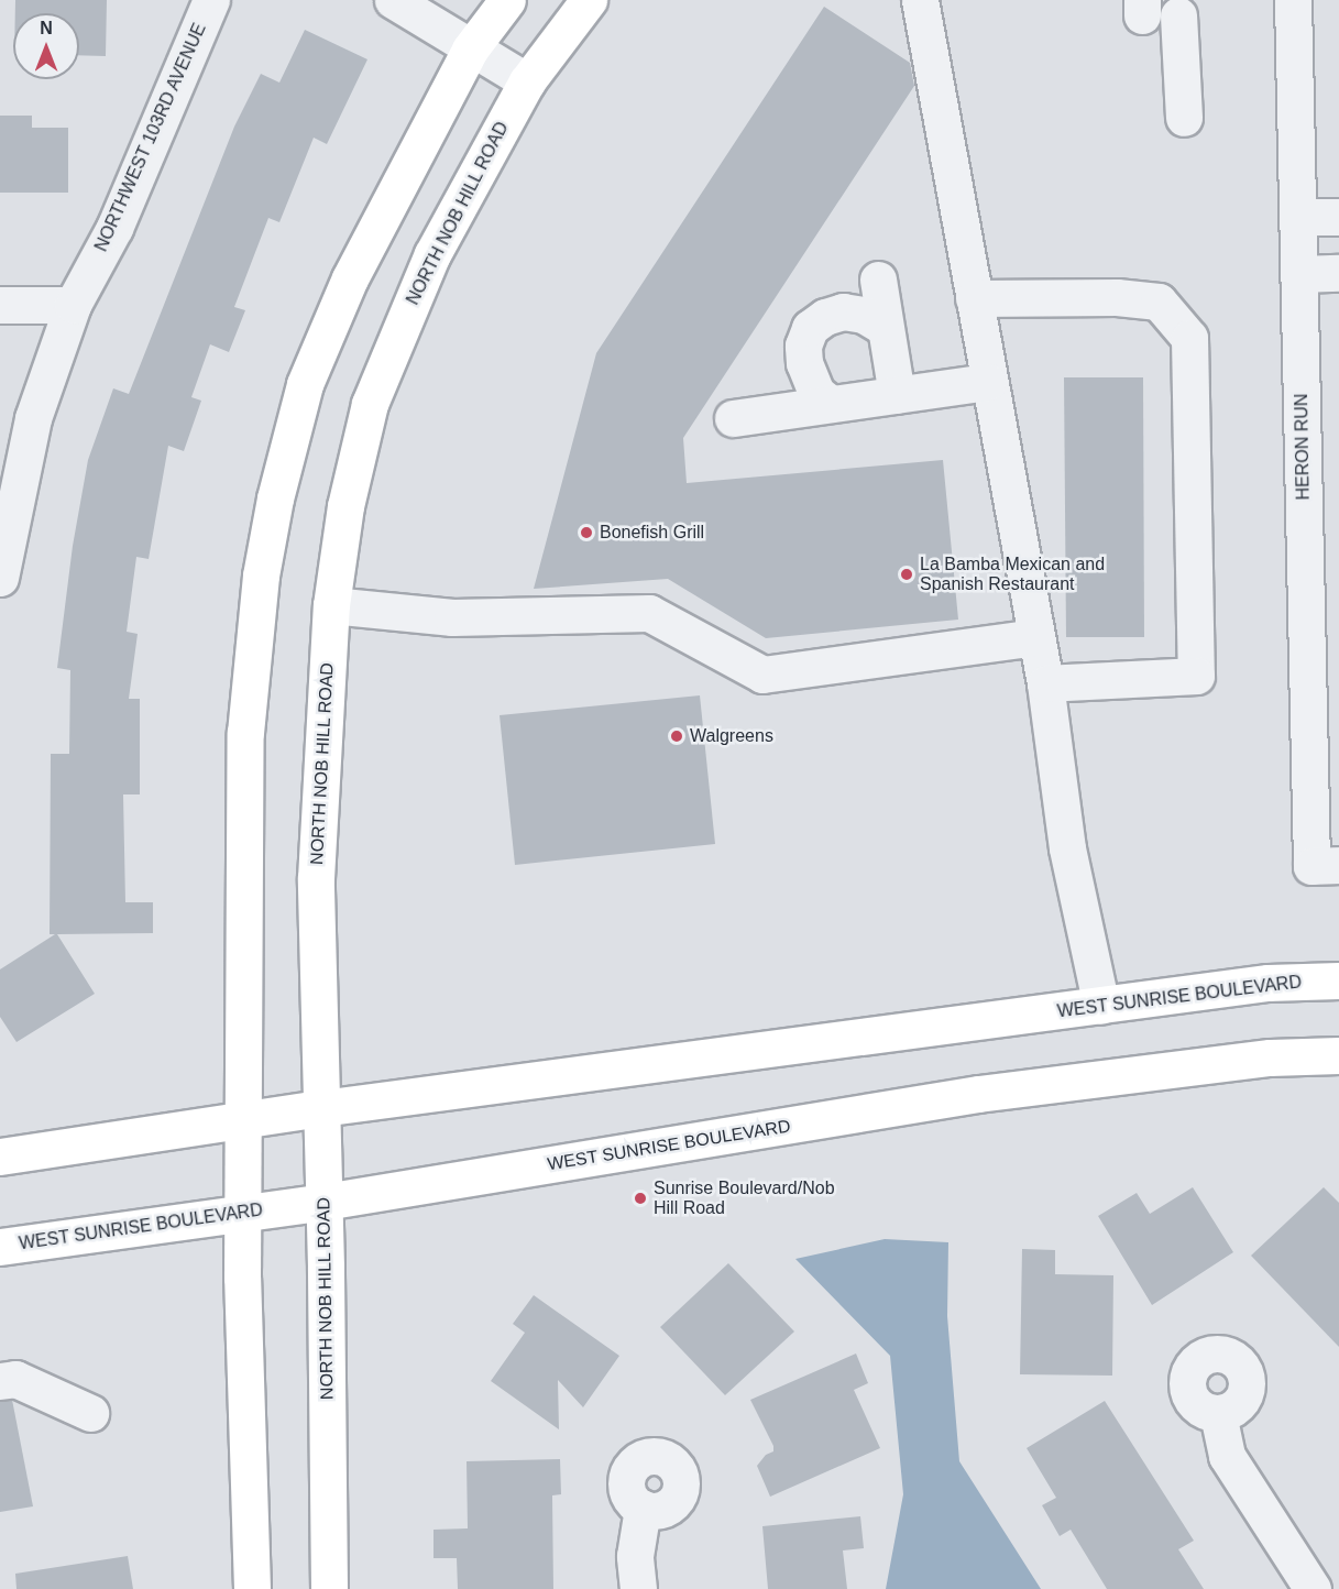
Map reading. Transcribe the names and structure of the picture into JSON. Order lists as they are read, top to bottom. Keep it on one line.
{"streets":{"main road":["NORTH NOB HILL ROAD","WEST SUNRISE BOULEVARD"],"street":["NORTHWEST 103RD AVENUE","HERON RUN"]},"crossings":[["NORTH NOB HILL ROAD","WEST SUNRISE BOULEVARD"]],"places":["Bonefish Grill","La Bamba Mexican and Spanish Restaurant","Walgreens","Sunrise Boulevard/Nob Hill Road"],"north":"top"}
